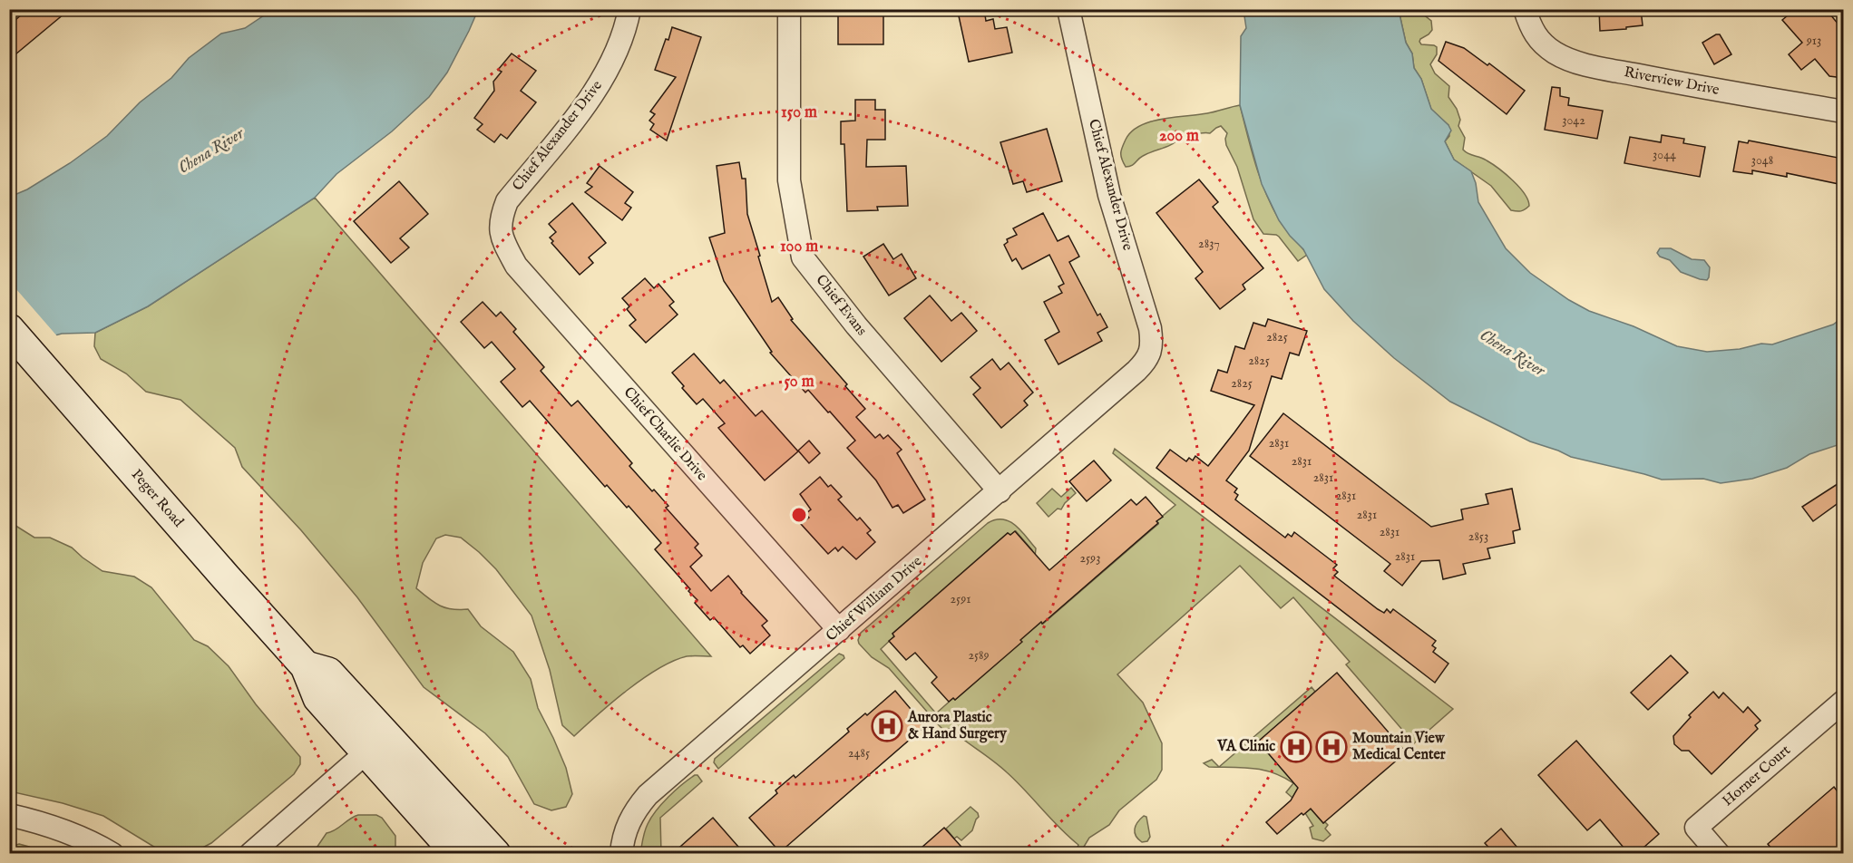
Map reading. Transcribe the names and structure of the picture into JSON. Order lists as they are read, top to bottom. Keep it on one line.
{"streets":{"main road":["Peger Road"],"street":["Riverview Drive","Chief Alexander Drive","Chief Evans","Chief Charlie Drive","Chief William Drive","Horner Court"]},"crossings":[["Chief Alexander Drive","Chief Charlie Drive"],["Chief Alexander Drive","Chief William Drive"],["Chief Evans","Chief William Drive"],["Chief Charlie Drive","Chief William Drive"]],"water":["Chena River"],"places":{"hospital":["Aurora Plastic & Hand Surgery","VA Clinic","Mountain View Medical Center"]},"house_numbers":["913","3042","3044","3048","2837","2825","2825","2825","2831","2831","2831","2831","2831","2831","2853","2831","2593","2591","2589","2485"],"rings":["150 m","200 m","100 m","50 m"]}
